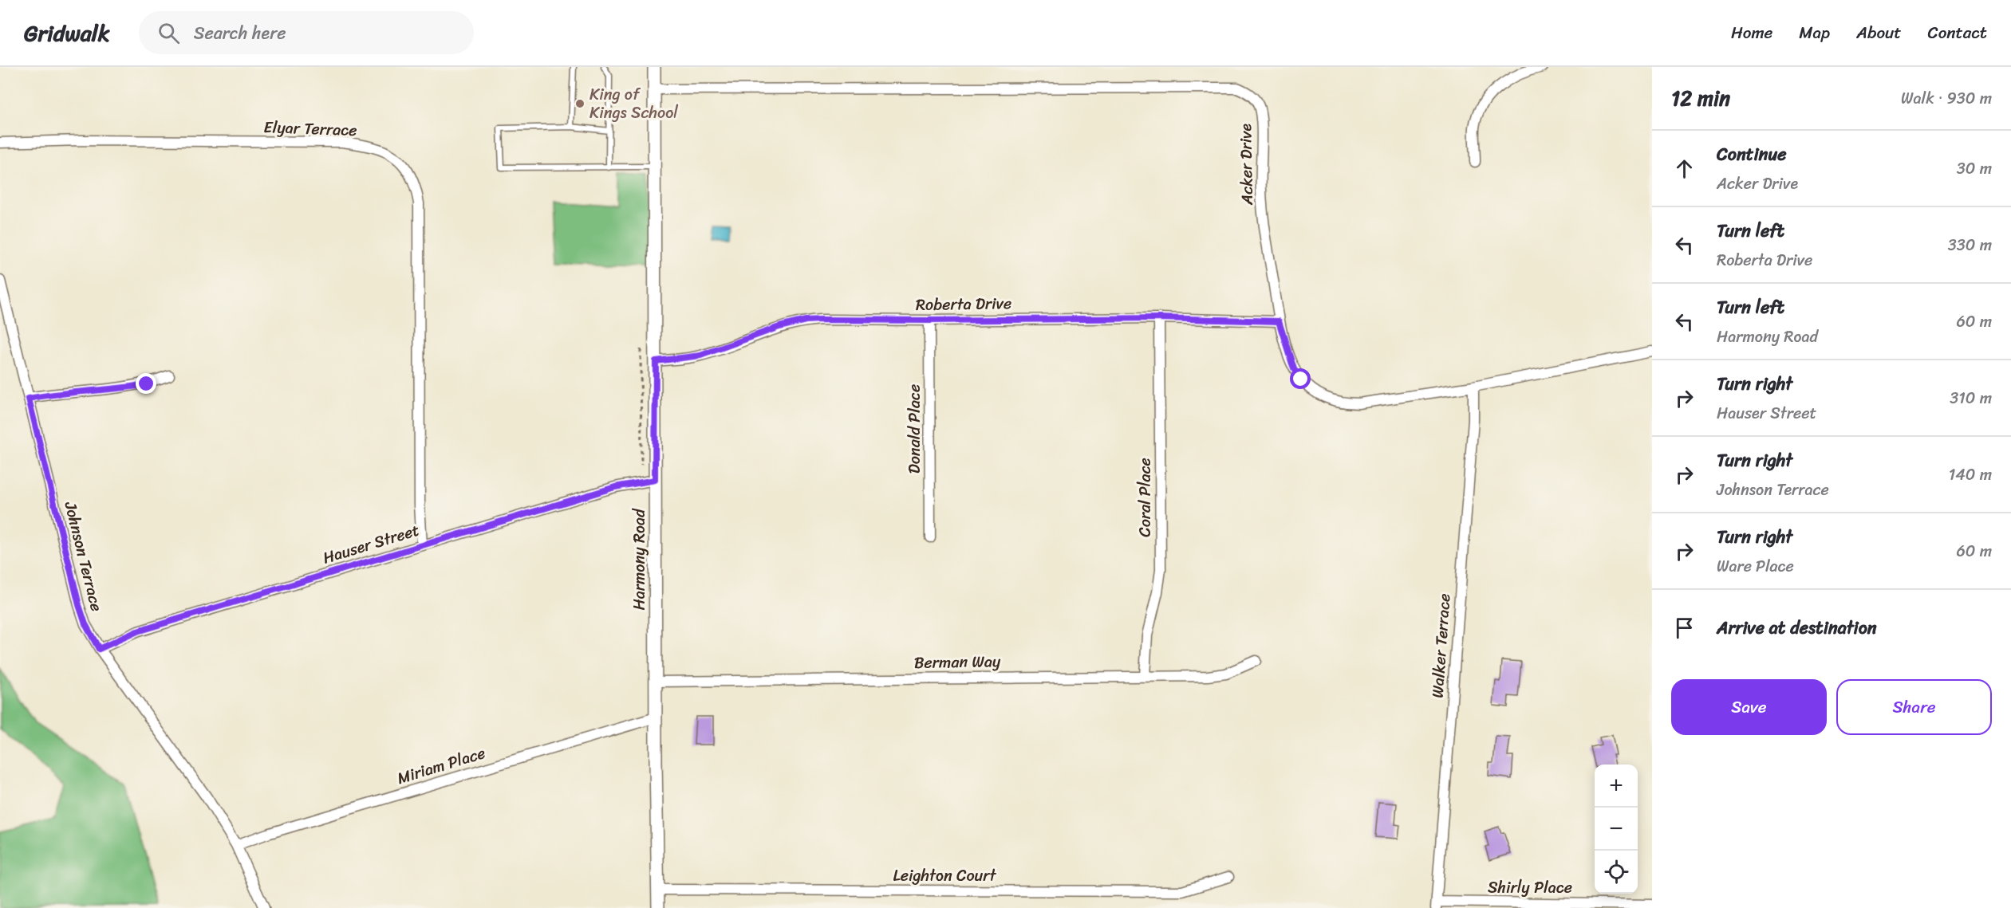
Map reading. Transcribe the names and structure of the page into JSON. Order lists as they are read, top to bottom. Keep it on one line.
{"streets":{"street":["Elyar Terrace","Acker Drive","Roberta Drive","Donald Place","Coral Place","Hauser Street","Johnson Terrace","Harmony Road","Walker Terrace","Berman Way","Miriam Place","Leighton Court","Shirly Place"]},"crossings":[["Elyar Terrace","Hauser Street"],["Acker Drive","Roberta Drive"],["Acker Drive","Harmony Road"],["Acker Drive","Walker Terrace"],["Roberta Drive","Donald Place"],["Roberta Drive","Coral Place"],["Roberta Drive","Harmony Road"],["Coral Place","Berman Way"],["Hauser Street","Johnson Terrace"],["Hauser Street","Harmony Road"],["Johnson Terrace","Miriam Place"],["Harmony Road","Berman Way"],["Harmony Road","Miriam Place"],["Harmony Road","Leighton Court"],["Walker Terrace","Shirly Place"]],"places":["King of Kings School"],"page":{"header":"Gridwalk","search":"Search here","nav":["Home","Map","About","Contact"],"heading":["12 min","Walk · 930 m"],"list":[["Continue","Acker Drive","30 m"],["Turn left","Roberta Drive","330 m"],["Turn left","Harmony Road","60 m"],["Turn right","Hauser Street","310 m"],["Turn right","Johnson Terrace","140 m"],["Turn right","Ware Place","60 m"],"Arrive at destination"],"buttons":["Save","Share"],"map_buttons":["+","−"]}}
